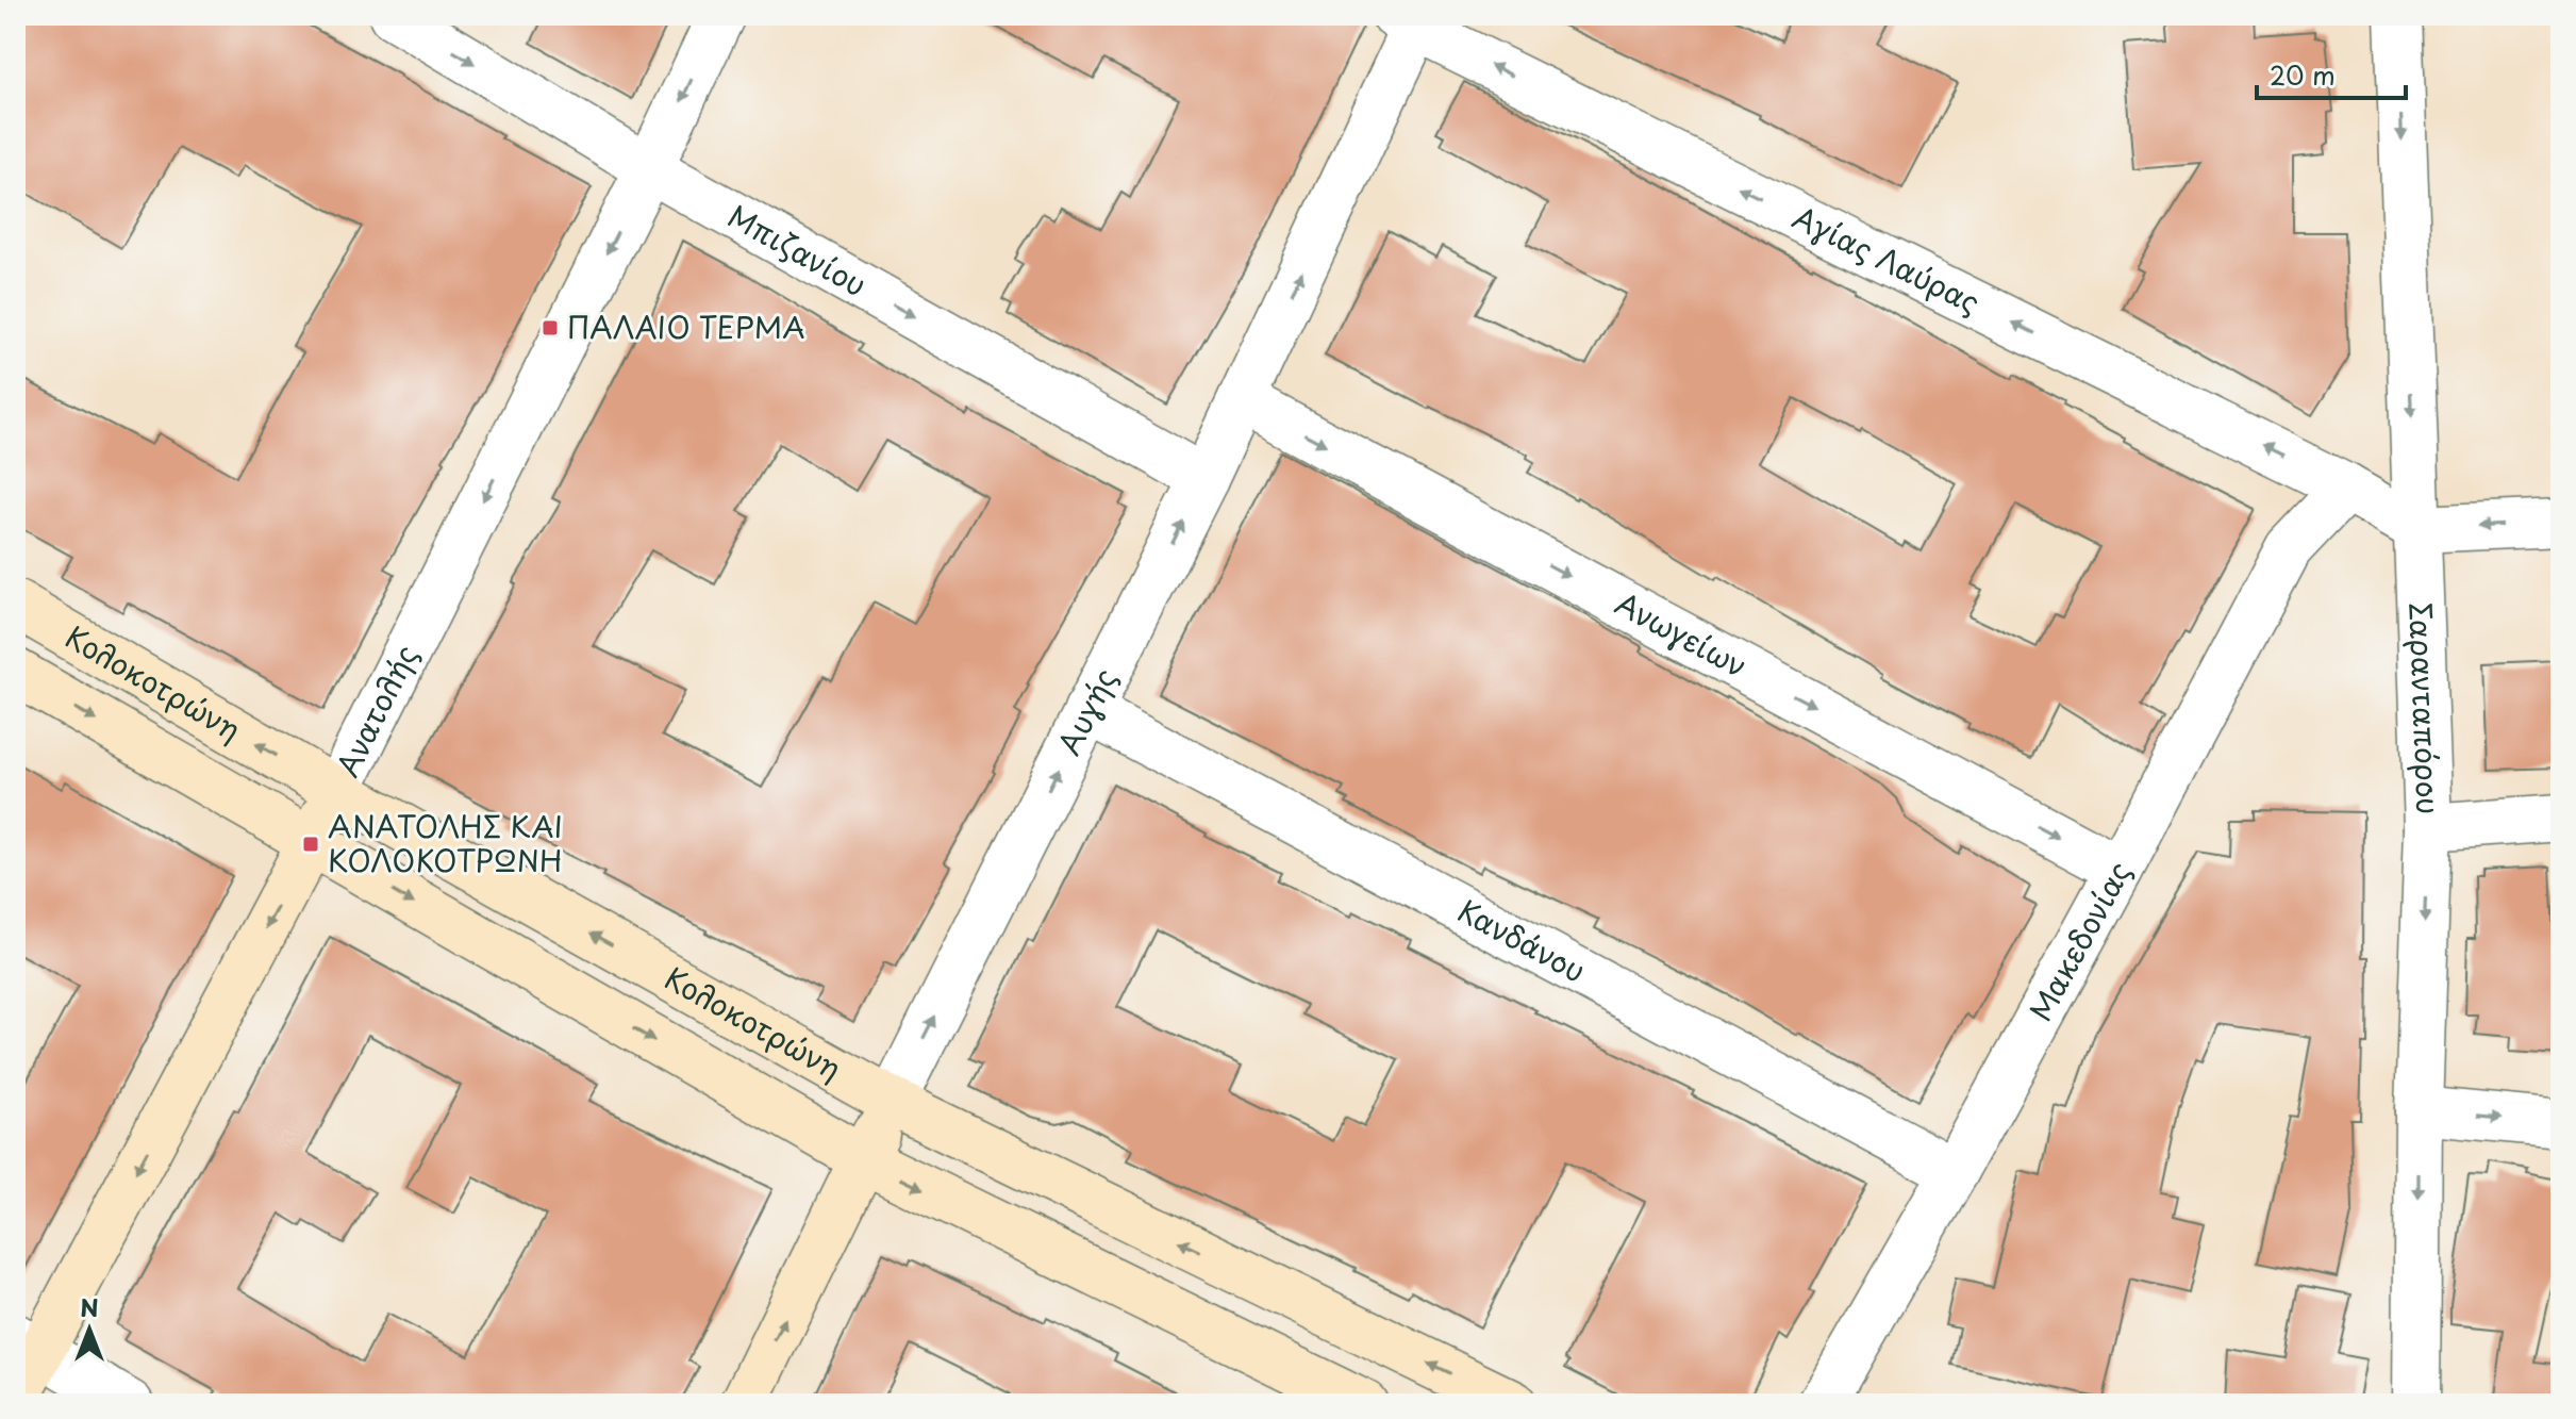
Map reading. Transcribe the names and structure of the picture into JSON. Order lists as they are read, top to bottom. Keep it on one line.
{"streets":{"street":["Μπιζανίου","Αγίας Λαύρας","Ανωγείων","Κολοκοτρώνη","Σαρανταπόρου","Ανατολής","Αυγής","Κανδάνου","Μακεδονίας"]},"crossings":[["Μπιζανίου","Ανατολής"],["Μπιζανίου","Αυγής"],["Αγίας Λαύρας","Σαρανταπόρου"],["Αγίας Λαύρας","Αυγής"],["Αγίας Λαύρας","Μακεδονίας"],["Ανωγείων","Αυγής"],["Ανωγείων","Μακεδονίας"],["Κολοκοτρώνη","Ανατολής"],["Κολοκοτρώνη","Αυγής"],["Αυγής","Κανδάνου"],["Κανδάνου","Μακεδονίας"]],"one_way":["Μπιζανίου","Αγίας Λαύρας","Ανωγείων","Σαρανταπόρου","Ανατολής","Αυγής"],"places":{"transit":["ΠΑΛΑΙΟ ΤΕΡΜΑ","ΑΝΑΤΟΛΗΣ ΚΑΙ ΚΟΛΟΚΟΤΡΩΝΗ"]},"scale_bar":"20 m","north":"top"}
